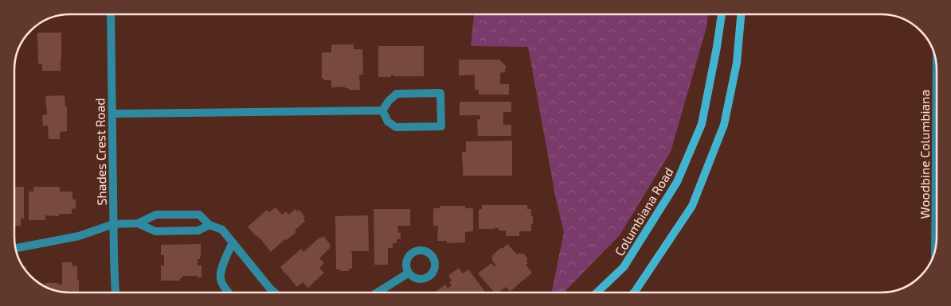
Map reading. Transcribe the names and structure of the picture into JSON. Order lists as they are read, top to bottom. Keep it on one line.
{"streets":{"main road":["Columbiana Road"],"street":["Shades Crest Road","Woodbine Columbiana"]}}
